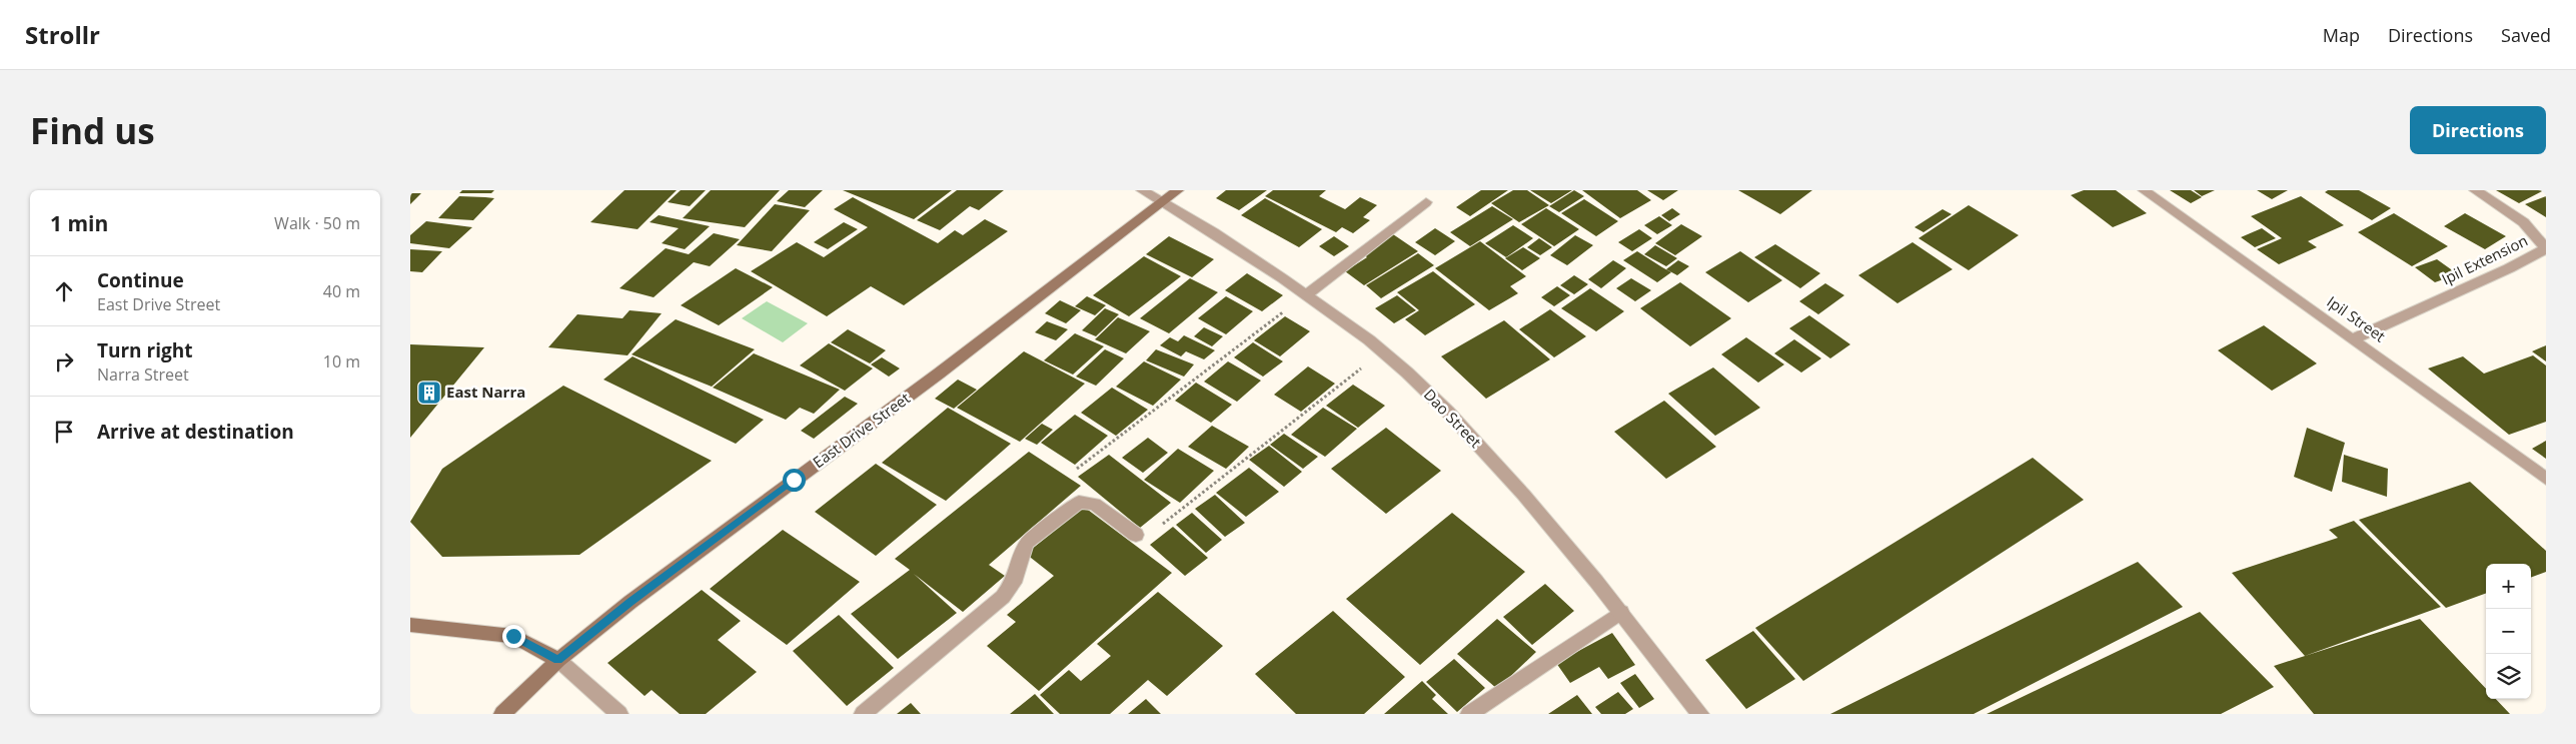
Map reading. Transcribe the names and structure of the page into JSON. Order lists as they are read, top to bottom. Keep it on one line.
{"streets":{"street":["Ipil Extension","Ipil Street","Dao Street","East Drive Street"]},"crossings":[["Ipil Extension","Ipil Street"],["Dao Street","East Drive Street"]],"places":{"building":["East Narra"]},"page":{"header":"Strollr","nav":["Map","Directions","Saved"],"buttons":"Directions","title":"Find us","heading":["1 min","Walk · 50 m"],"list":[["Continue","East Drive Street","40 m"],["Turn right","Narra Street","10 m"],"Arrive at destination"],"map_buttons":["+","−"]}}
